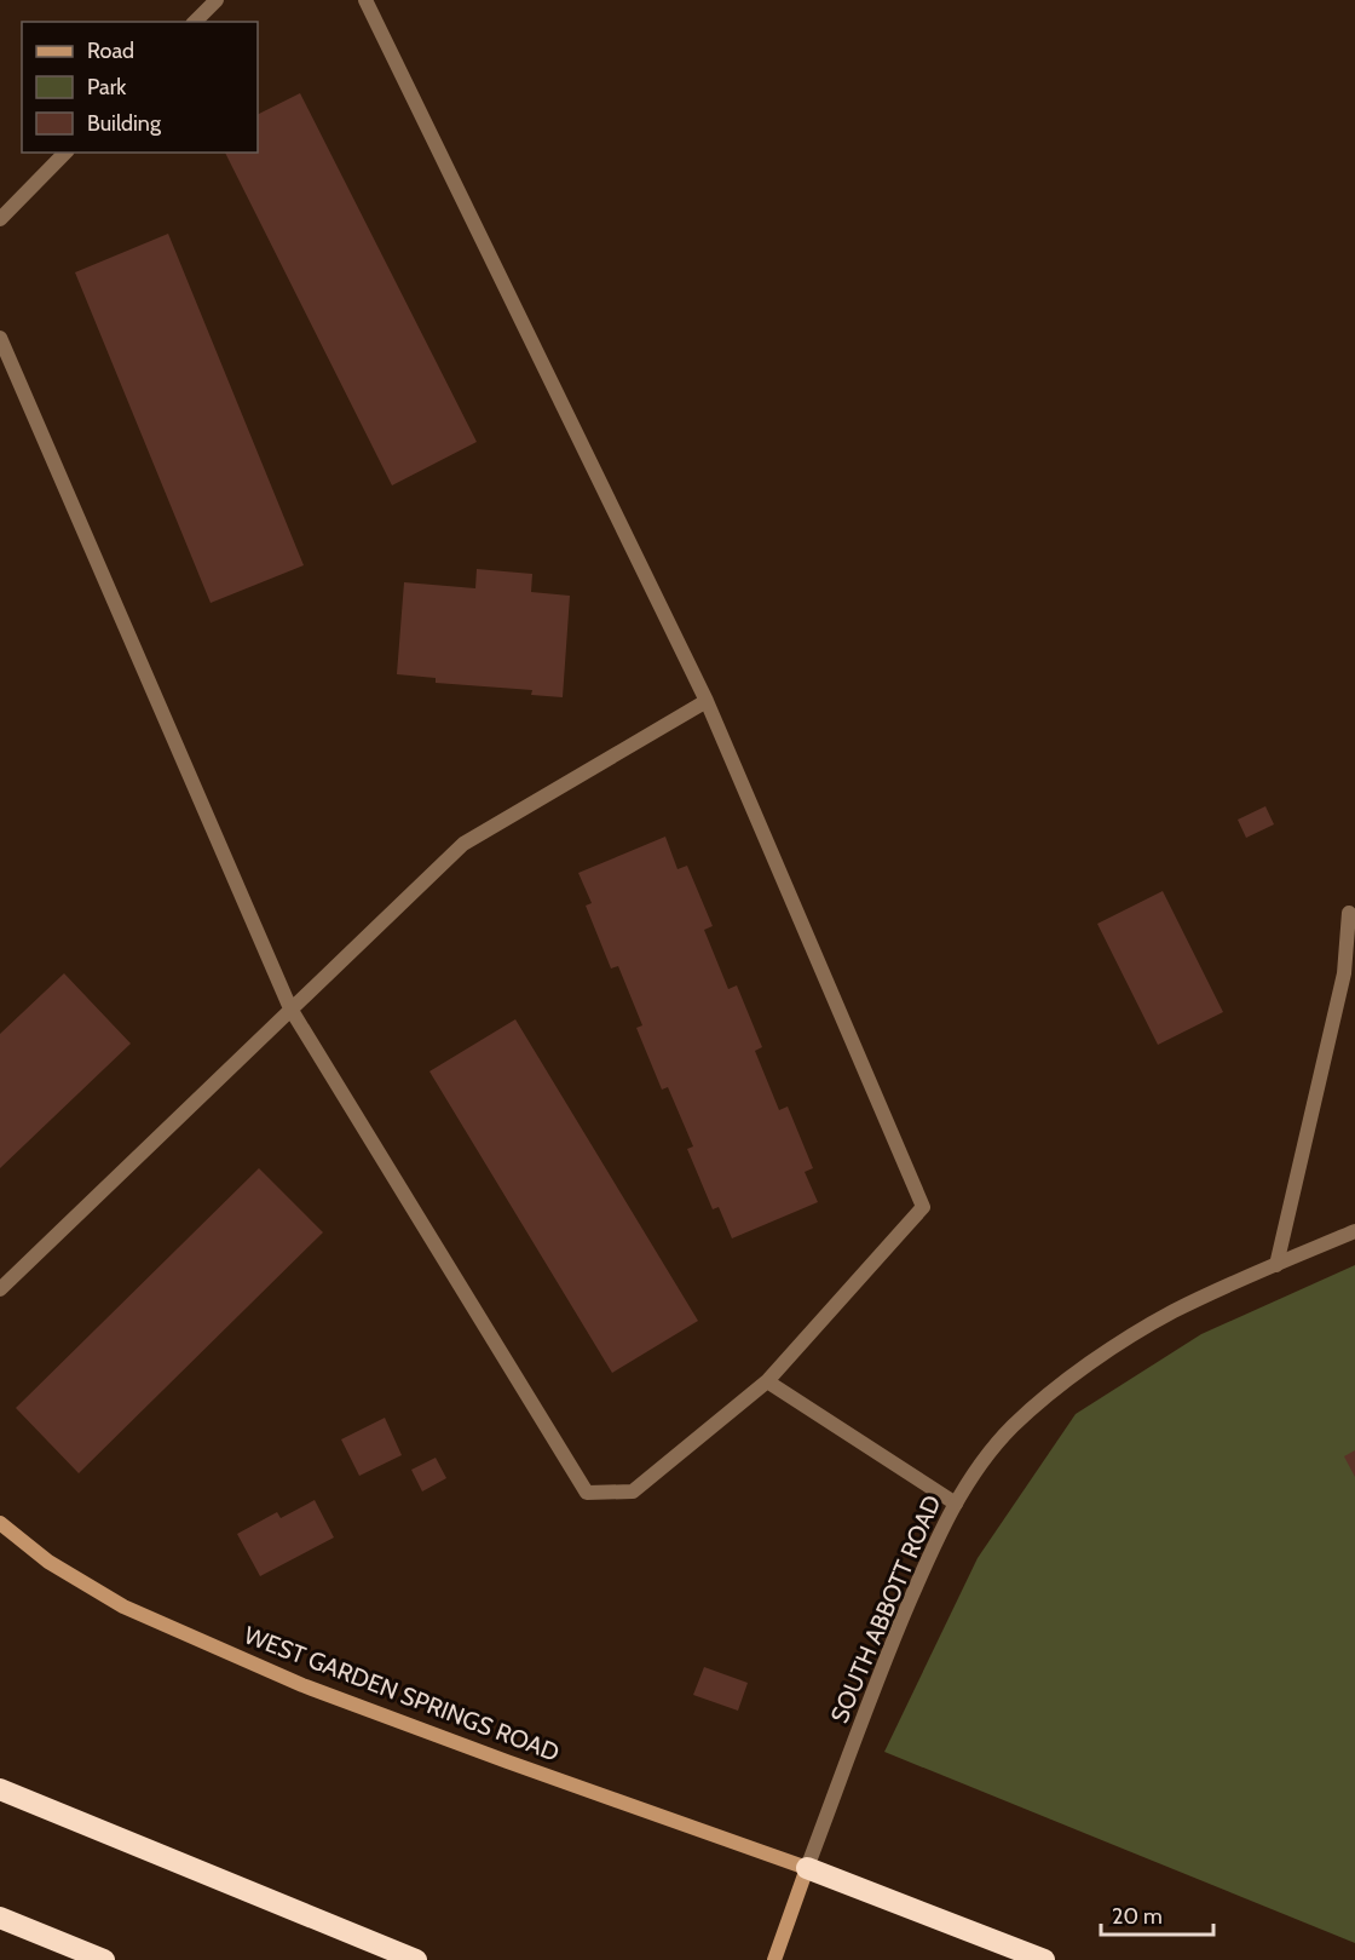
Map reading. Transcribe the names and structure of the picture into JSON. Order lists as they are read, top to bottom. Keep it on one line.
{"streets":{"street":["SOUTH ABBOTT ROAD","WEST GARDEN SPRINGS ROAD"]},"crossings":[["SOUTH ABBOTT ROAD","WEST GARDEN SPRINGS ROAD"]],"legend":["Road","Park","Building"],"scale_bar":"20 m"}
